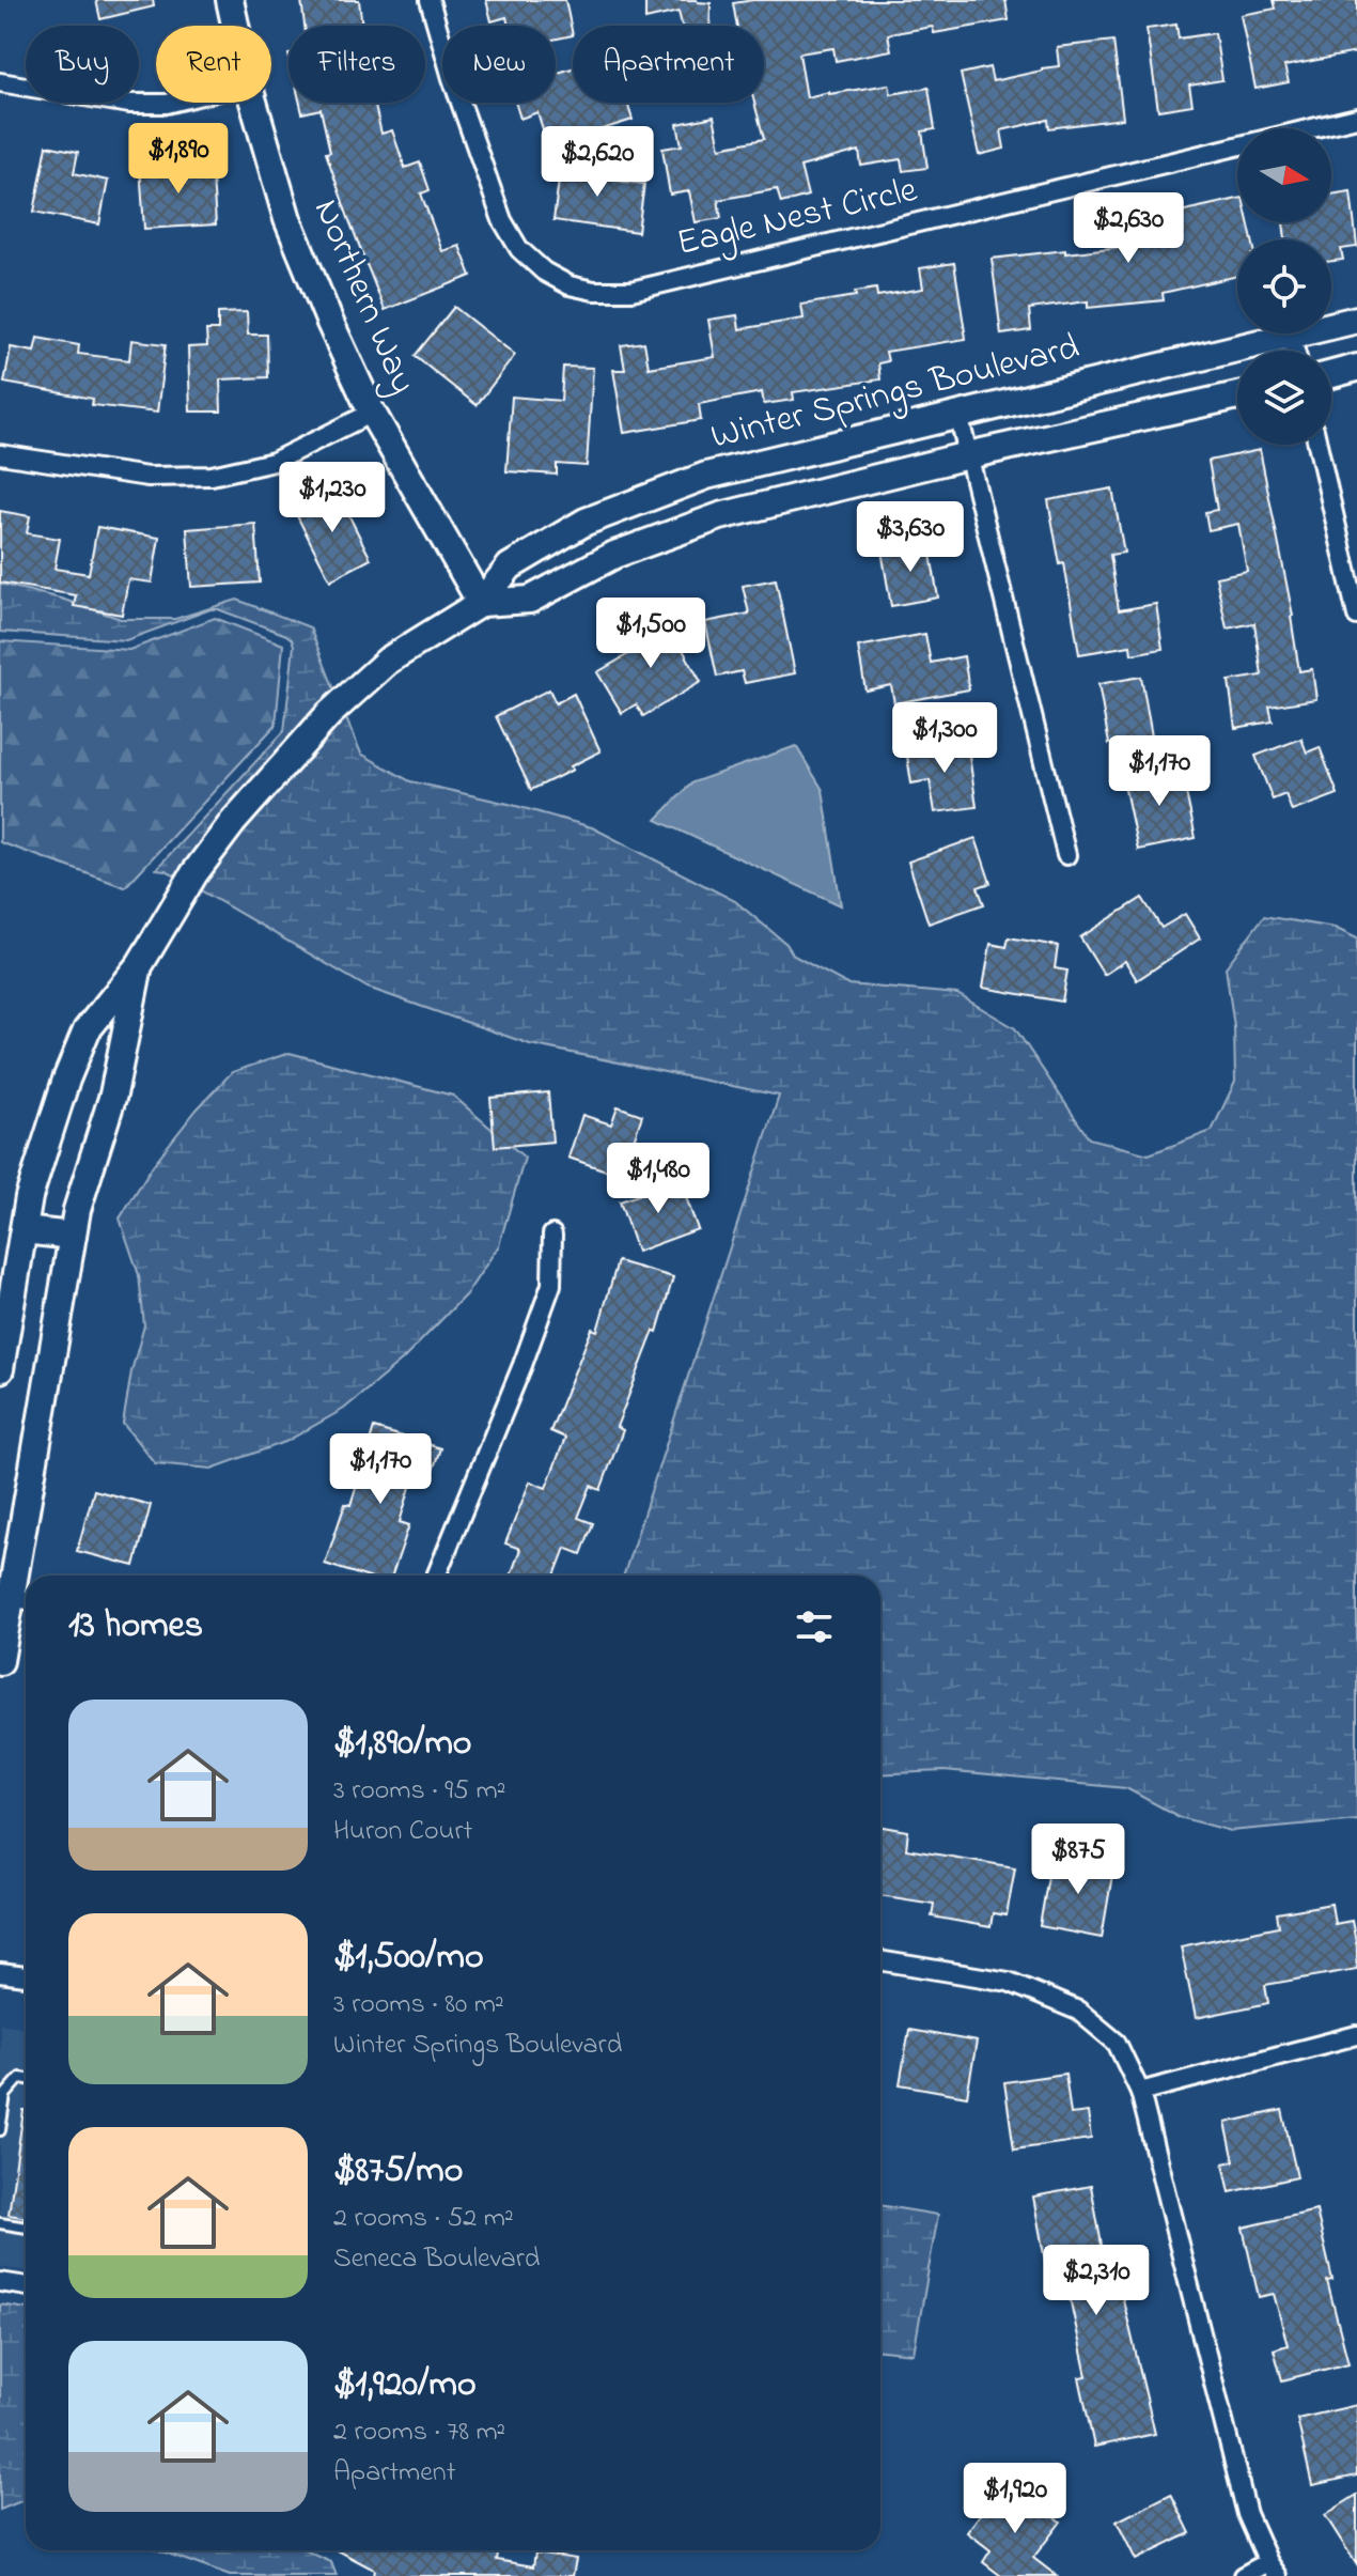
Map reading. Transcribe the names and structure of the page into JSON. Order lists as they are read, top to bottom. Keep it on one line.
{"streets":{"street":["Eagle Nest Circle","Northern Way","Winter Springs Boulevard"]},"crossings":[["Northern Way","Winter Springs Boulevard"]],"north":"right","page":{"chip":["Buy","Rent","Filters","New","Apartment"],"price":["$1,890","$2,620","$2,630","$1,230","$3,630","$1,500","$1,300","$1,170","$1,480","$1,170","$875","$2,310","$1,920"],"heading":"13 homes","list":[{"name":"$1,890/mo","note":"3 rooms · 95 m² · Huron Court"},{"name":"$1,500/mo","note":"3 rooms · 80 m² · Winter Springs Boulevard"},{"name":"$875/mo","note":"2 rooms · 52 m² · Seneca Boulevard"},{"name":"$1,920/mo","note":"2 rooms · 78 m² · Apartment"}]}}
